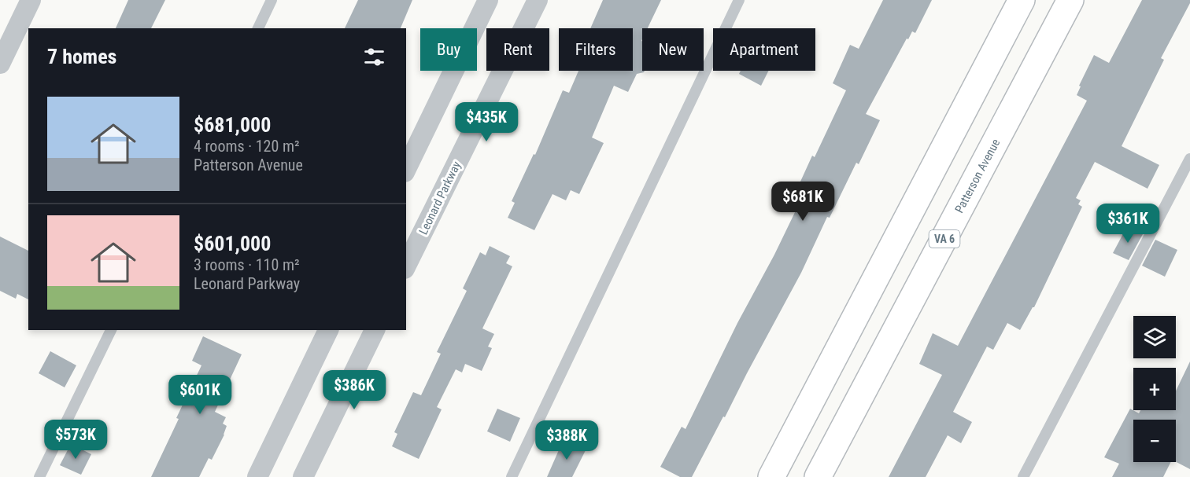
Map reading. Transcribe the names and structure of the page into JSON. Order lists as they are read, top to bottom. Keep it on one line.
{"streets":{"main road":["Patterson Avenue","VA 6"],"street":["Leonard Parkway"]},"page":{"chip":["Buy","Rent","Filters","New","Apartment"],"heading":"7 homes","list":[{"name":"$681,000","note":"4 rooms · 120 m² · Patterson Avenue"},{"name":"$601,000","note":"3 rooms · 110 m² · Leonard Parkway"}],"price":["$435K","$681K","$361K","$386K","$601K","$573K","$388K"],"map_buttons":["+","−"]}}
